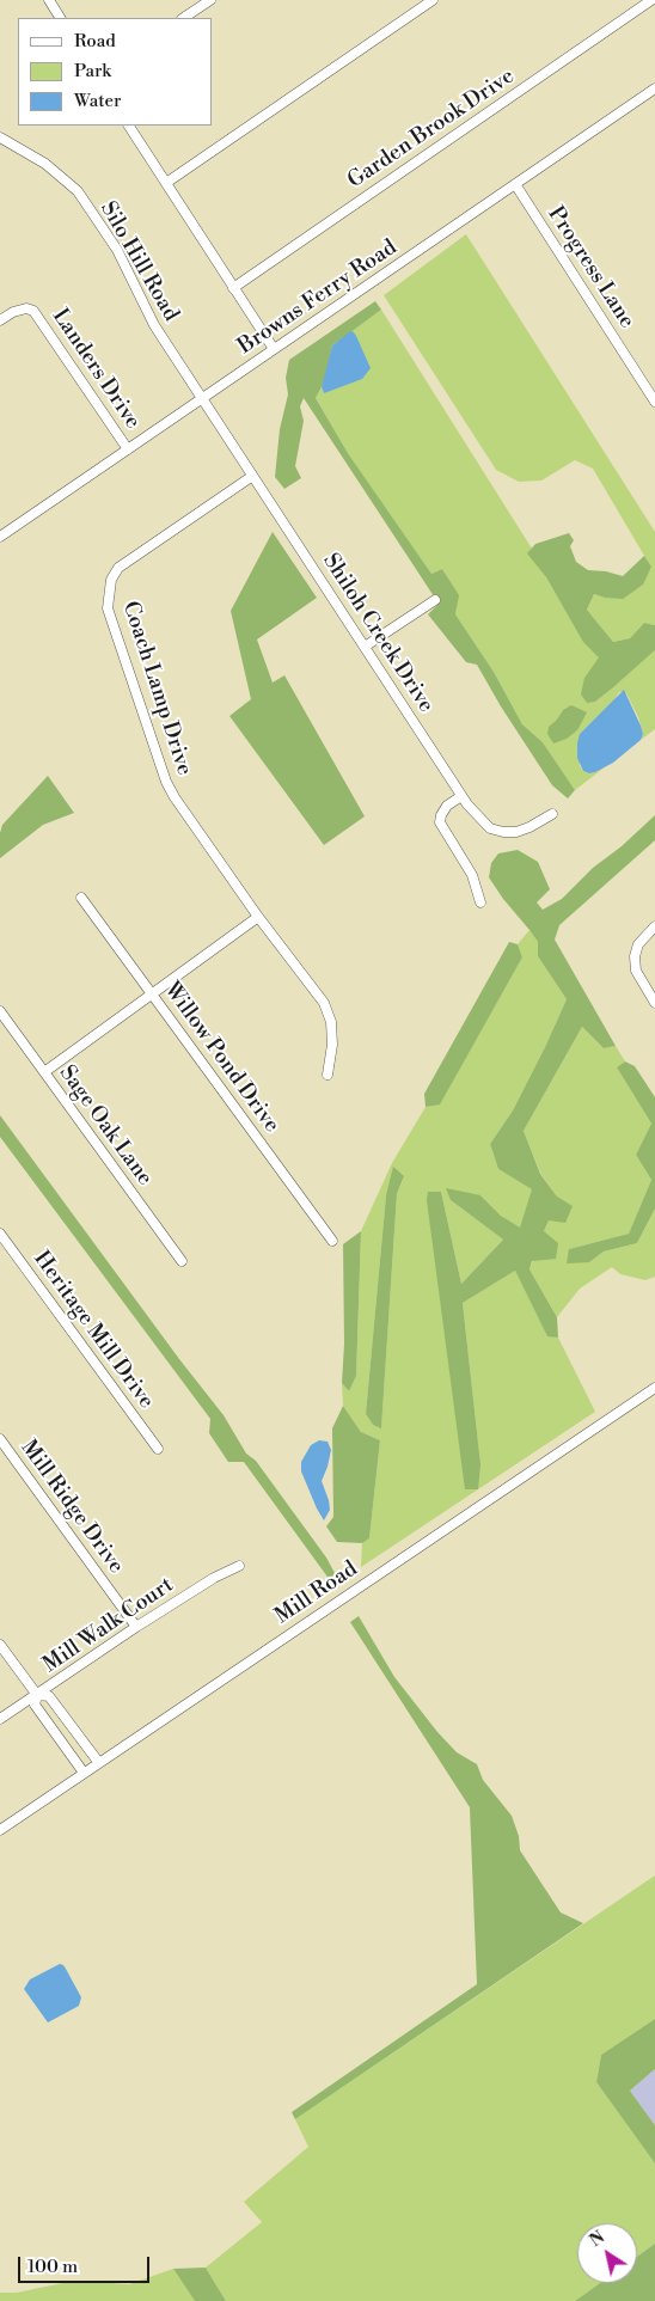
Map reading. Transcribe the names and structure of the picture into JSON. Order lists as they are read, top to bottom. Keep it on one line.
{"streets":{"street":["Garden Brook Drive","Silo Hill Road","Progress Lane","Browns Ferry Road","Landers Drive","Shiloh Creek Drive","Coach Lamp Drive","Willow Pond Drive","Sage Oak Lane","Heritage Mill Drive","Mill Ridge Drive","Mill Road","Mill Walk Court"]},"crossings":[["Silo Hill Road","Browns Ferry Road"],["Silo Hill Road","Shiloh Creek Drive"],["Progress Lane","Browns Ferry Road"],["Browns Ferry Road","Landers Drive"],["Browns Ferry Road","Shiloh Creek Drive"],["Shiloh Creek Drive","Coach Lamp Drive"],["Mill Ridge Drive","Mill Walk Court"]],"legend":["Road","Park","Water"],"scale_bar":"100 m","north":"top left"}
